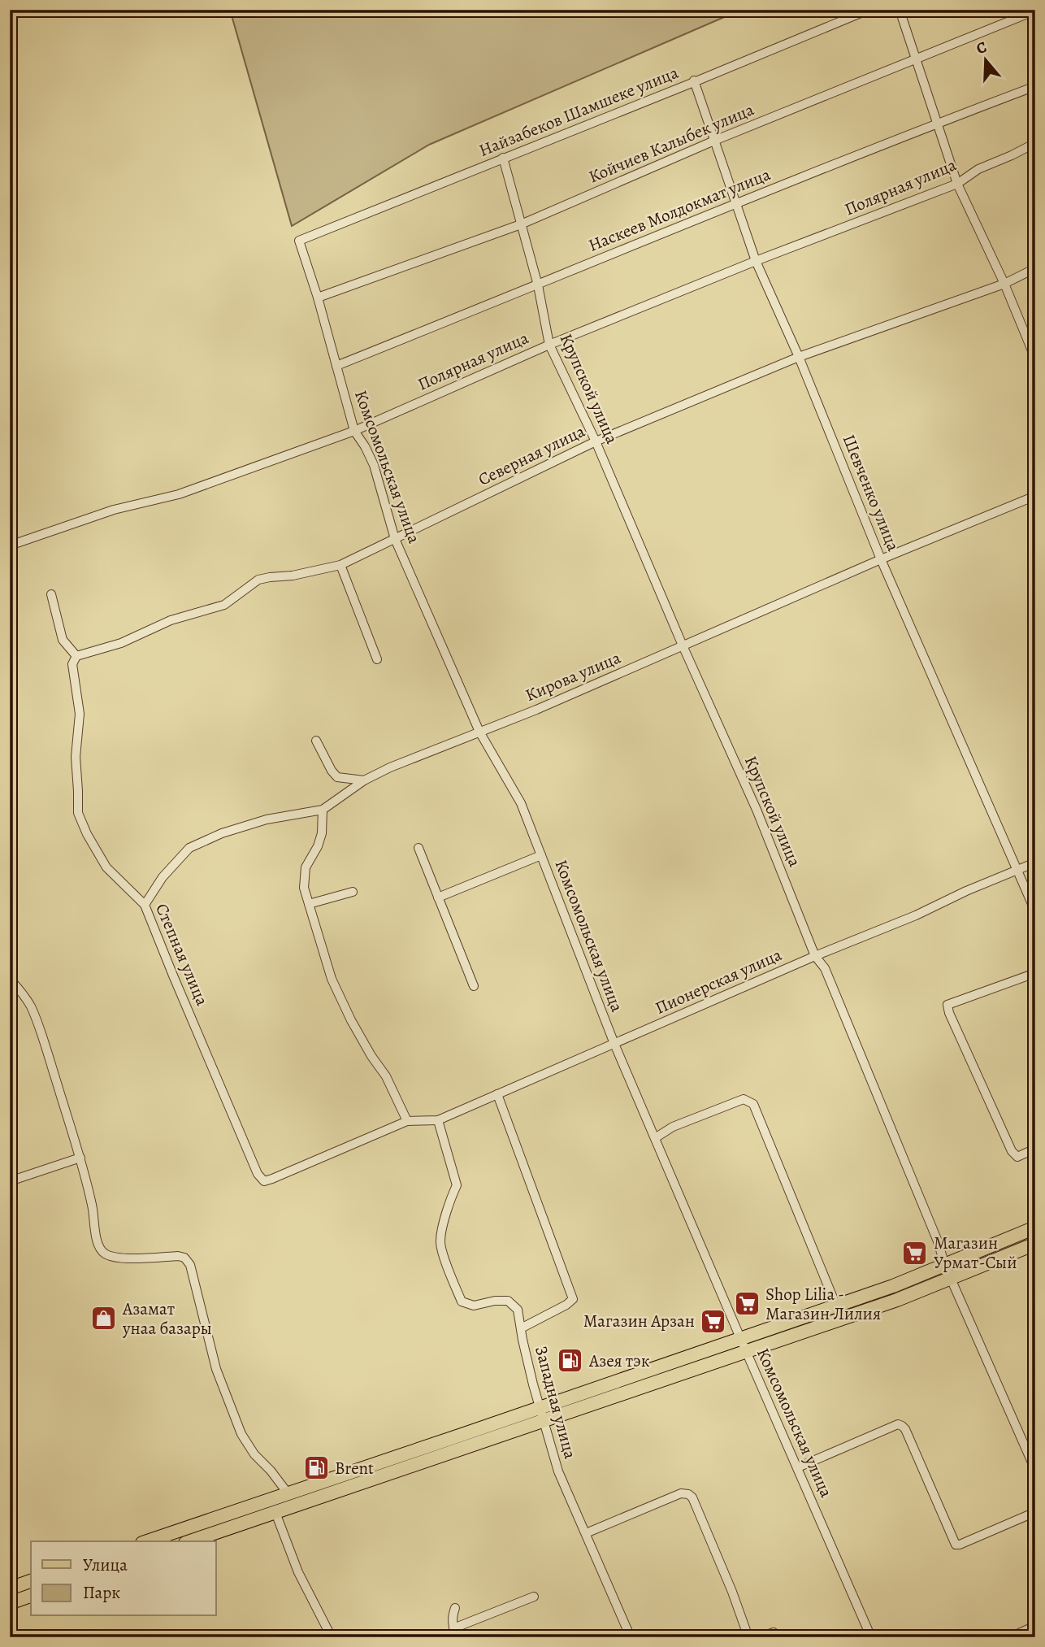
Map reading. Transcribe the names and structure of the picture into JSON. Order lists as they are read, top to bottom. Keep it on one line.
{"streets":{"street":["Найзабеков Шамшеке улица","Койчиев Калыбек улица","Полярная улица","Наскеев Молдокмат улица","Крупской улица","Северная улица","Комсомольская улица","Шевченко улица","Кирова улица","Степная улица","Пионерская улица","Западная улица"]},"crossings":[["Найзабеков Шамшеке улица","Крупской улица"],["Найзабеков Шамшеке улица","Комсомольская улица"],["Найзабеков Шамшеке улица","Шевченко улица"],["Койчиев Калыбек улица","Крупской улица"],["Койчиев Калыбек улица","Комсомольская улица"],["Койчиев Калыбек улица","Шевченко улица"],["Полярная улица","Крупской улица"],["Полярная улица","Комсомольская улица"],["Полярная улица","Шевченко улица"],["Наскеев Молдокмат улица","Крупской улица"],["Наскеев Молдокмат улица","Комсомольская улица"],["Наскеев Молдокмат улица","Шевченко улица"],["Крупской улица","Северная улица"],["Крупской улица","Кирова улица"],["Крупской улица","Пионерская улица"],["Северная улица","Комсомольская улица"],["Северная улица","Шевченко улица"],["Северная улица","Степная улица"],["Комсомольская улица","Кирова улица"],["Комсомольская улица","Пионерская улица"],["Шевченко улица","Кирова улица"],["Шевченко улица","Пионерская улица"],["Кирова улица","Степная улица"],["Степная улица","Пионерская улица"],["Пионерская улица","Западная улица"]],"places":{"supermarket":["Магазин Урмат-Сый","Shop Lilia - Магазин Лилия","Магазин Арзан"],"shop":["Азамат унаа базары"],"fuel station":["Азея тэк","Brent"]},"legend":["Улица","Парк"],"north":"top"}
